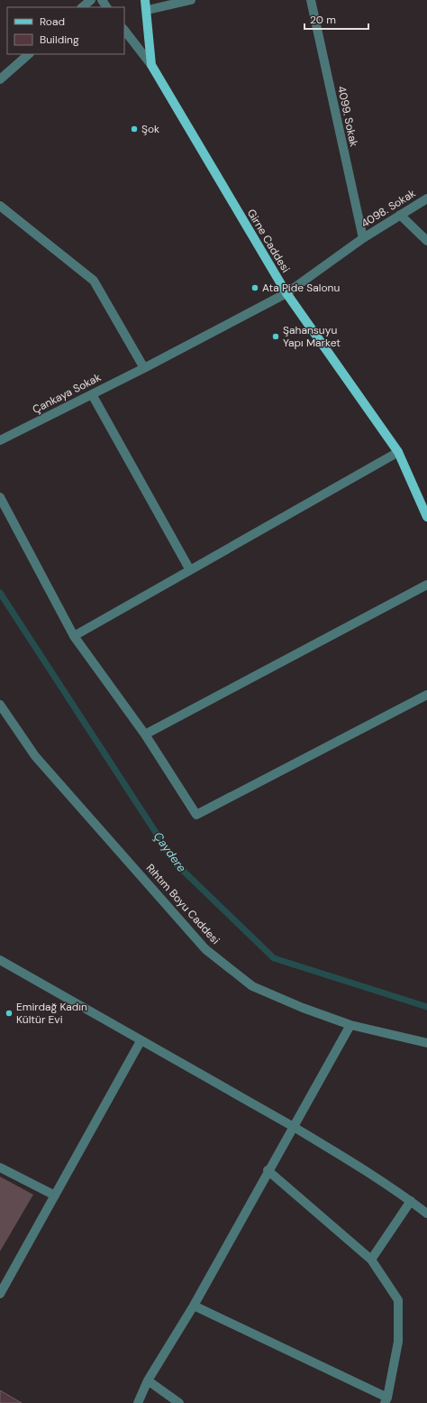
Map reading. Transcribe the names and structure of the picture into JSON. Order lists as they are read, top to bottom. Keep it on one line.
{"streets":{"main road":["Girne Caddesi"],"street":["4099. Sokak","4098. Sokak","Çankaya Sokak","Rıhtım Boyu Caddesi"]},"crossings":[["4099. Sokak","4098. Sokak"],["4098. Sokak","Girne Caddesi"],["4098. Sokak","Çankaya Sokak"],["Girne Caddesi","Çankaya Sokak"]],"water":["Çaydere"],"places":["Şok","Ata Pide Salonu","Şahansuyu Yapı Market","Emirdağ Kadın Kültür Evi"],"legend":["Road","Building"],"scale_bar":"20 m"}
